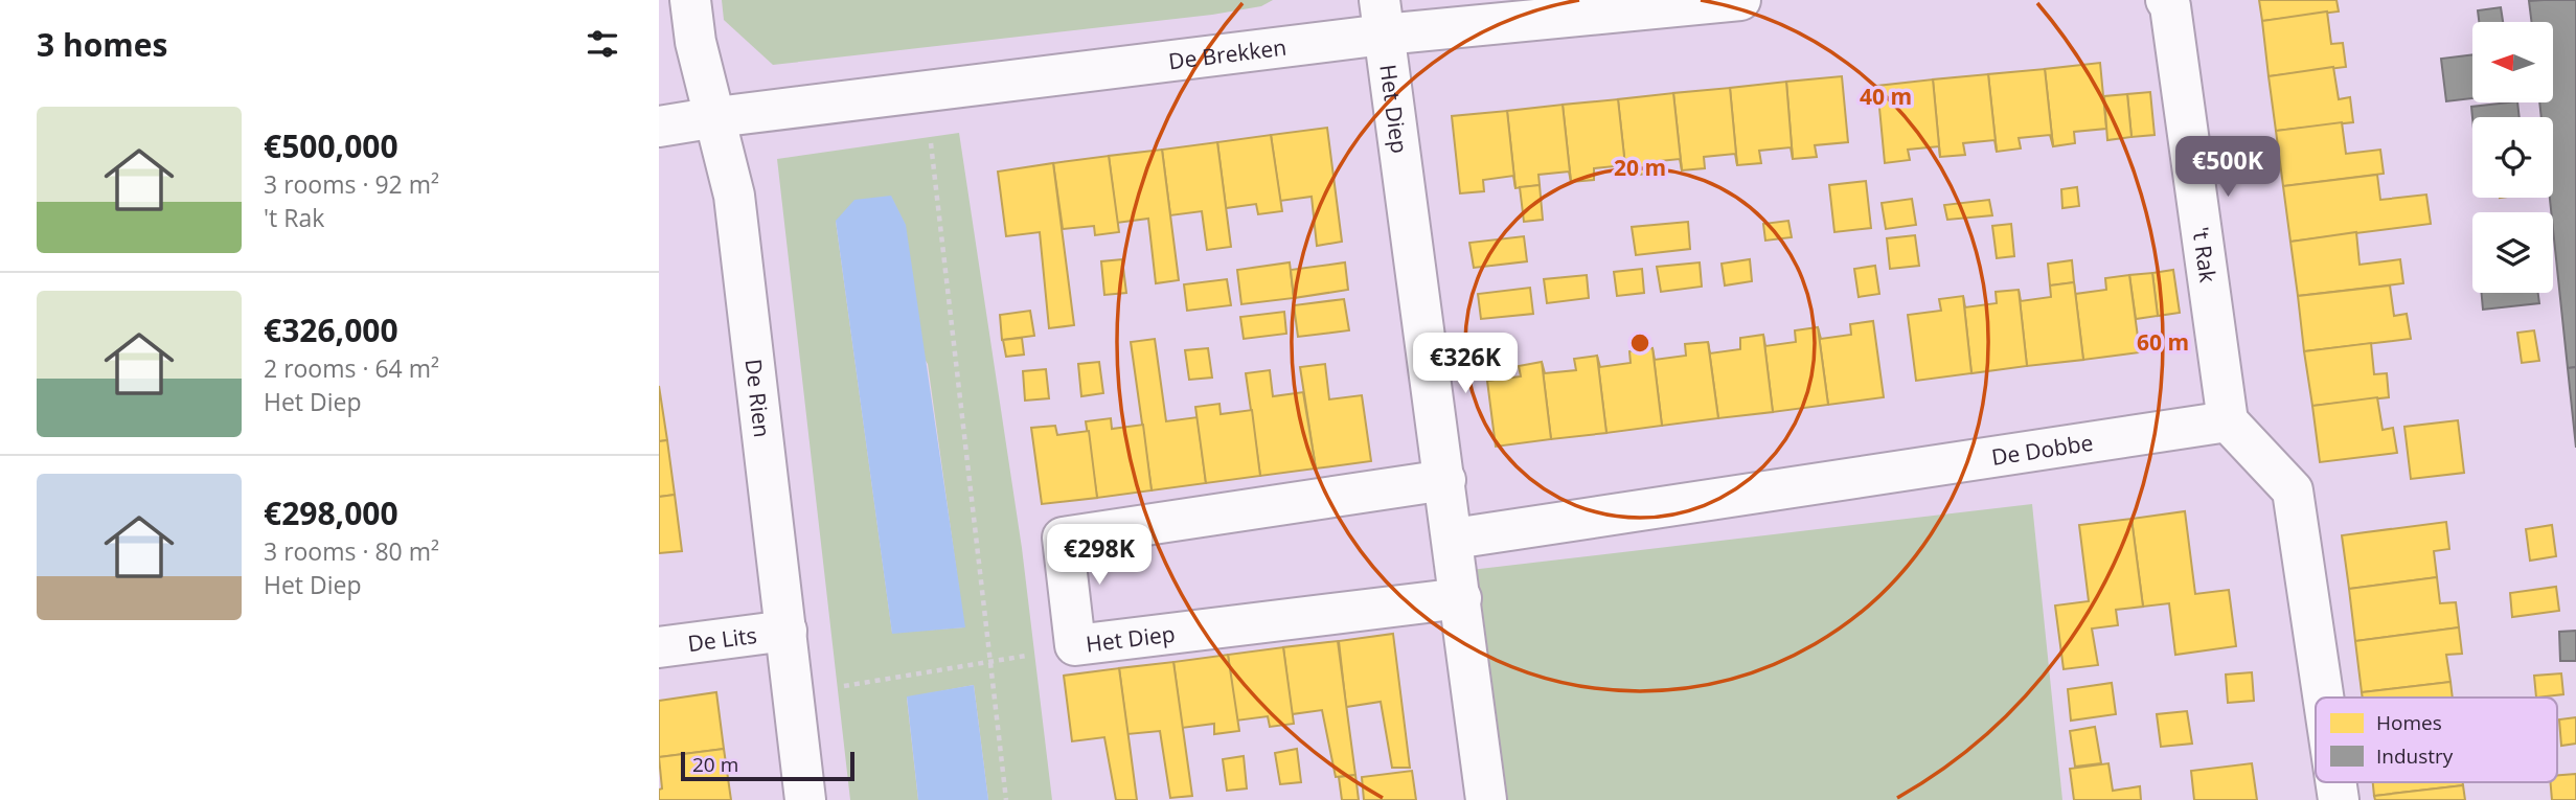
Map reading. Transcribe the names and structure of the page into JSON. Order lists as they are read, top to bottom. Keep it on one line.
{"streets":{"street":["De Brekken","Het Diep","'t Rak","De Rien","De Dobbe","De Lits"]},"crossings":[["De Brekken","Het Diep"],["De Brekken","De Rien"],["Het Diep","De Dobbe"],["'t Rak","De Dobbe"],["De Rien","De Lits"]],"legend":["Homes","Industry"],"scale_bar":"20 m","north":"left","page":{"heading":"3 homes","list":[{"name":"€500,000","note":"3 rooms · 92 m² · 't Rak"},{"name":"€326,000","note":"2 rooms · 64 m² · Het Diep"},{"name":"€298,000","note":"3 rooms · 80 m² · Het Diep"}],"price":["€500K","€326K","€298K"],"scale":"20 m"},"rings":["40 m","20 m","60 m"]}
